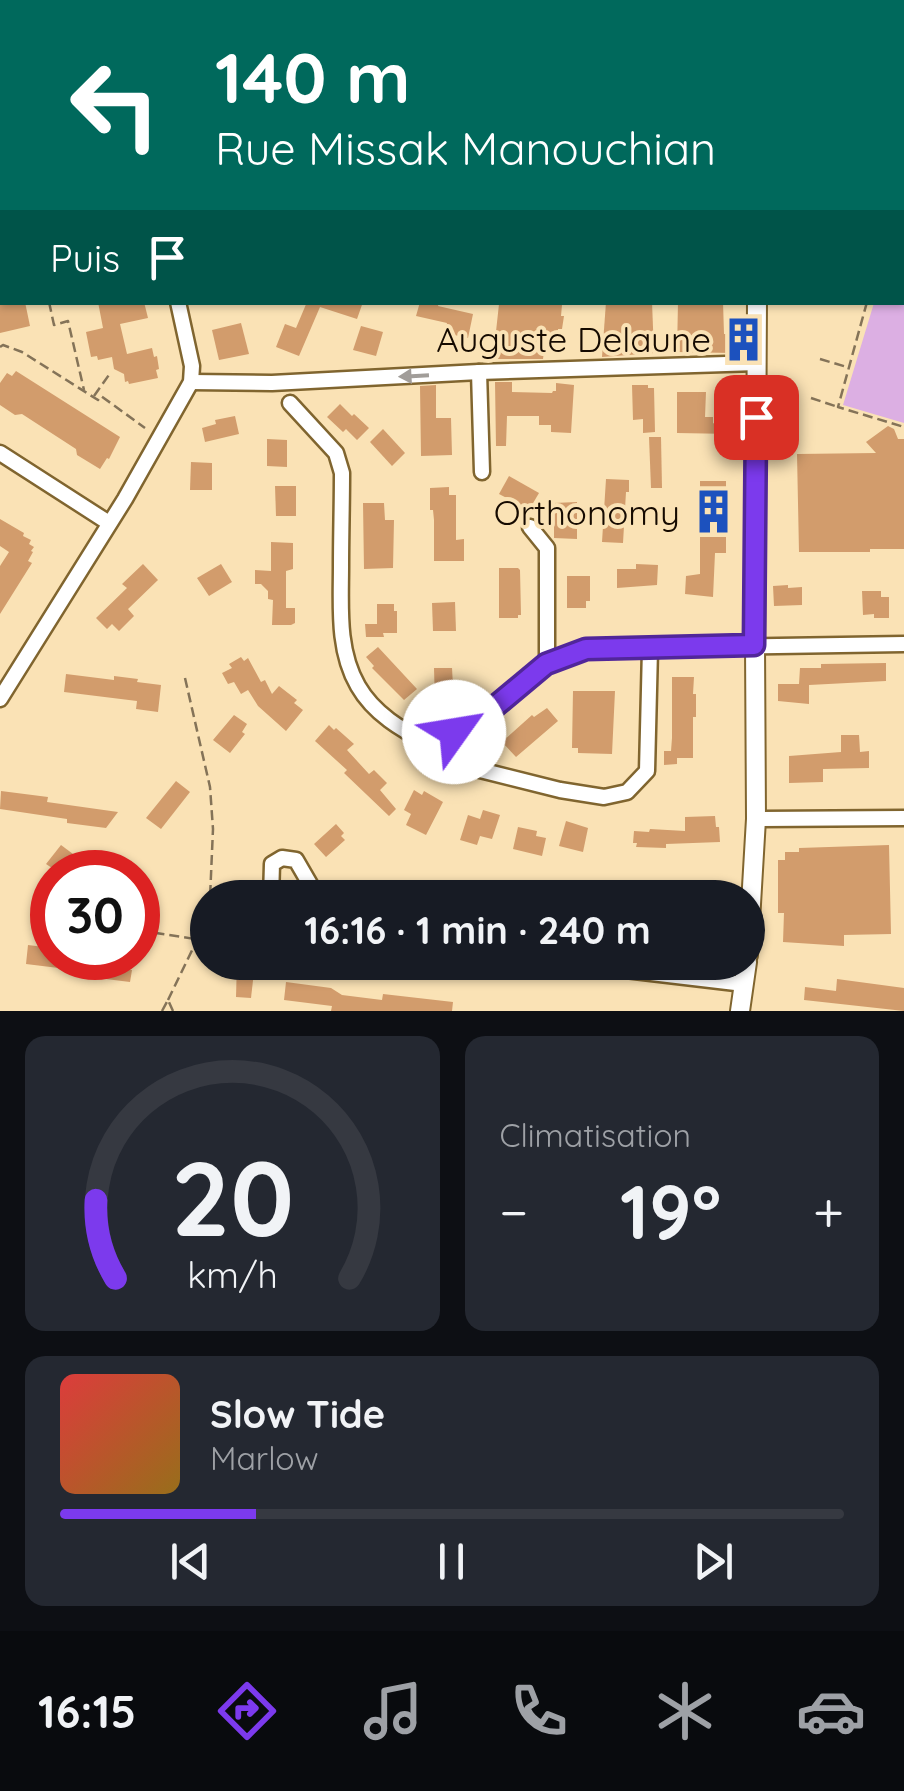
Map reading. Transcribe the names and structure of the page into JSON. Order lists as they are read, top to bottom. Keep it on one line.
{"places":{"building":["Auguste Delaune","Orthonomy"]},"page":{"turn":["140 m","Rue Missak Manouchian"],"then":"Puis","limit":"30","trip":"16:16 · 1 min · 240 m","tile":"Climatisation","heat":["−","19°","+"],"song":["Slow Tide","Marlow"],"tabs":"16:15","gauge":["20","km/h"]}}
